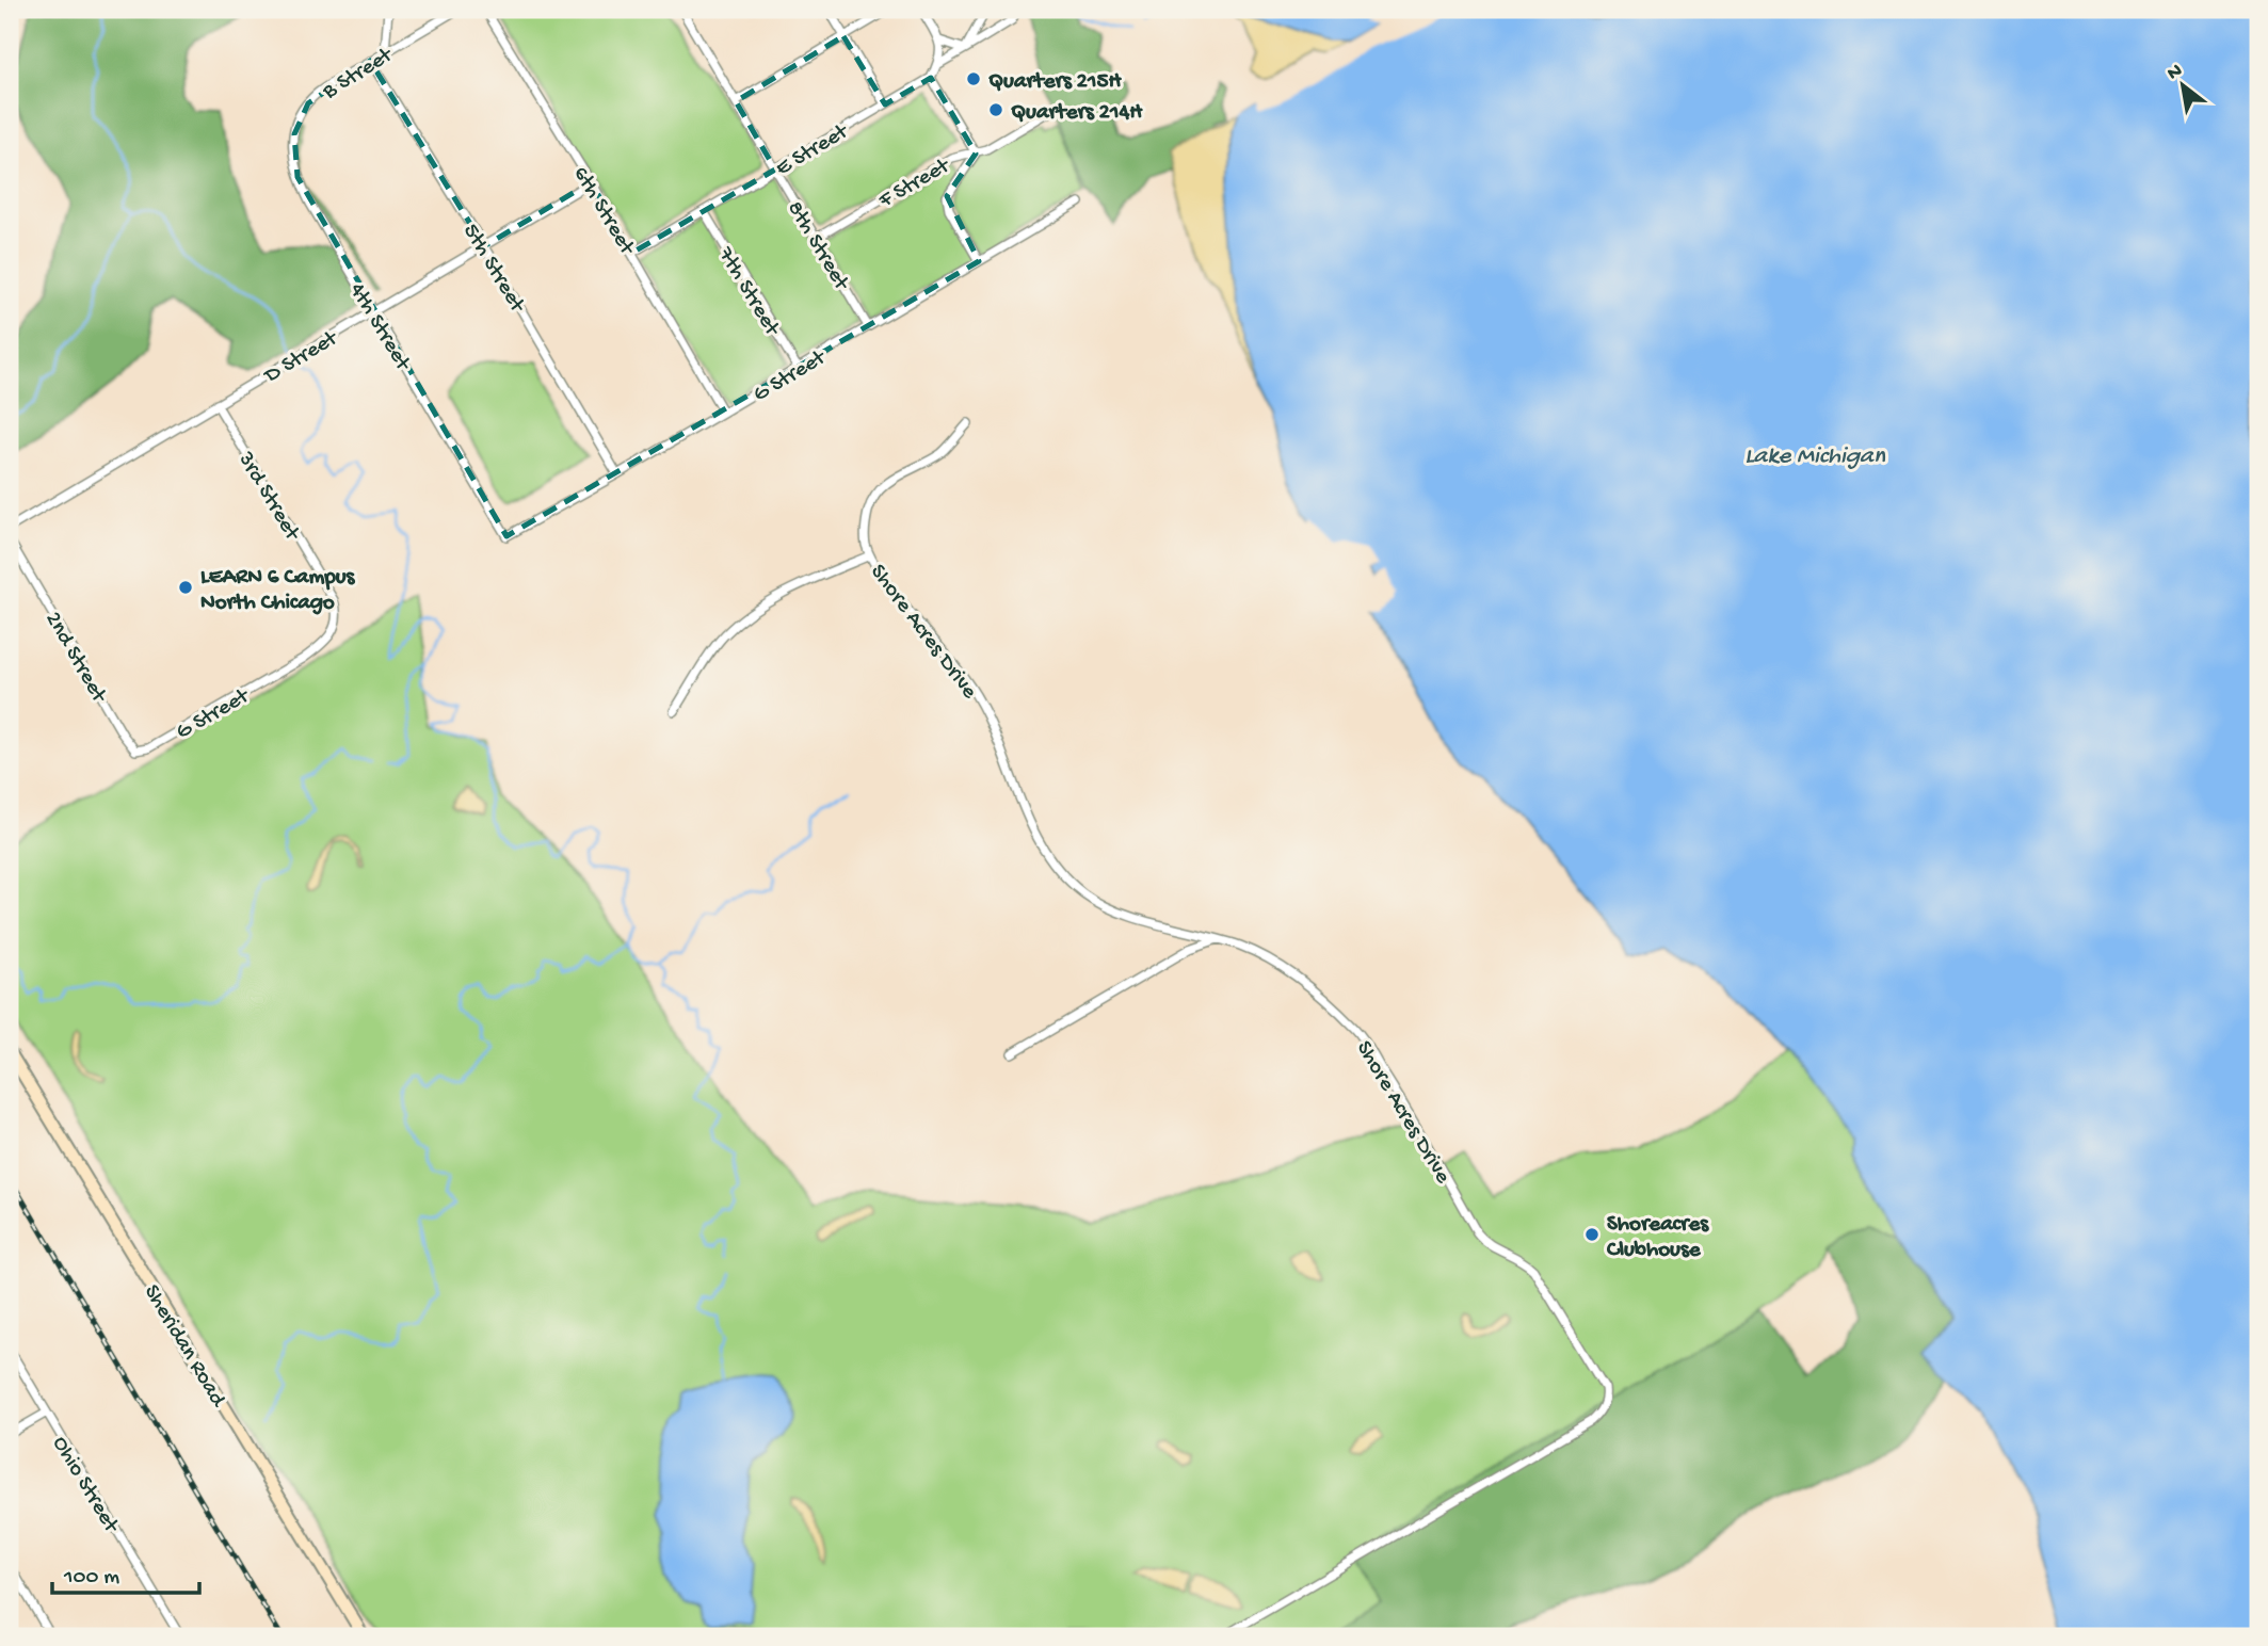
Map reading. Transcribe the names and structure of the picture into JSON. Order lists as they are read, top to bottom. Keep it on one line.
{"streets":{"main road":["Sheridan Road"],"street":["B Street","E Street","F Street","6th Street","8th Street","5th Street","7th Street","4th Street","D Street","G Street","3rd Street","Shore Acres Drive","2nd Street","Ohio Street"]},"crossings":[["B Street","5th Street"],["B Street","4th Street"],["E Street","6th Street"],["E Street","8th Street"],["E Street","7th Street"],["F Street","8th Street"],["6th Street","D Street"],["6th Street","G Street"],["8th Street","G Street"],["5th Street","D Street"],["5th Street","G Street"],["7th Street","G Street"],["4th Street","D Street"],["4th Street","G Street"],["D Street","3rd Street"],["G Street","3rd Street"],["G Street","2nd Street"]],"water":["Lake Michigan"],"places":["Quarters 215H","Quarters 214H","LEARN 6 Campus North Chicago","Shoreacres Clubhouse"],"scale_bar":"100 m","north":"top left"}
